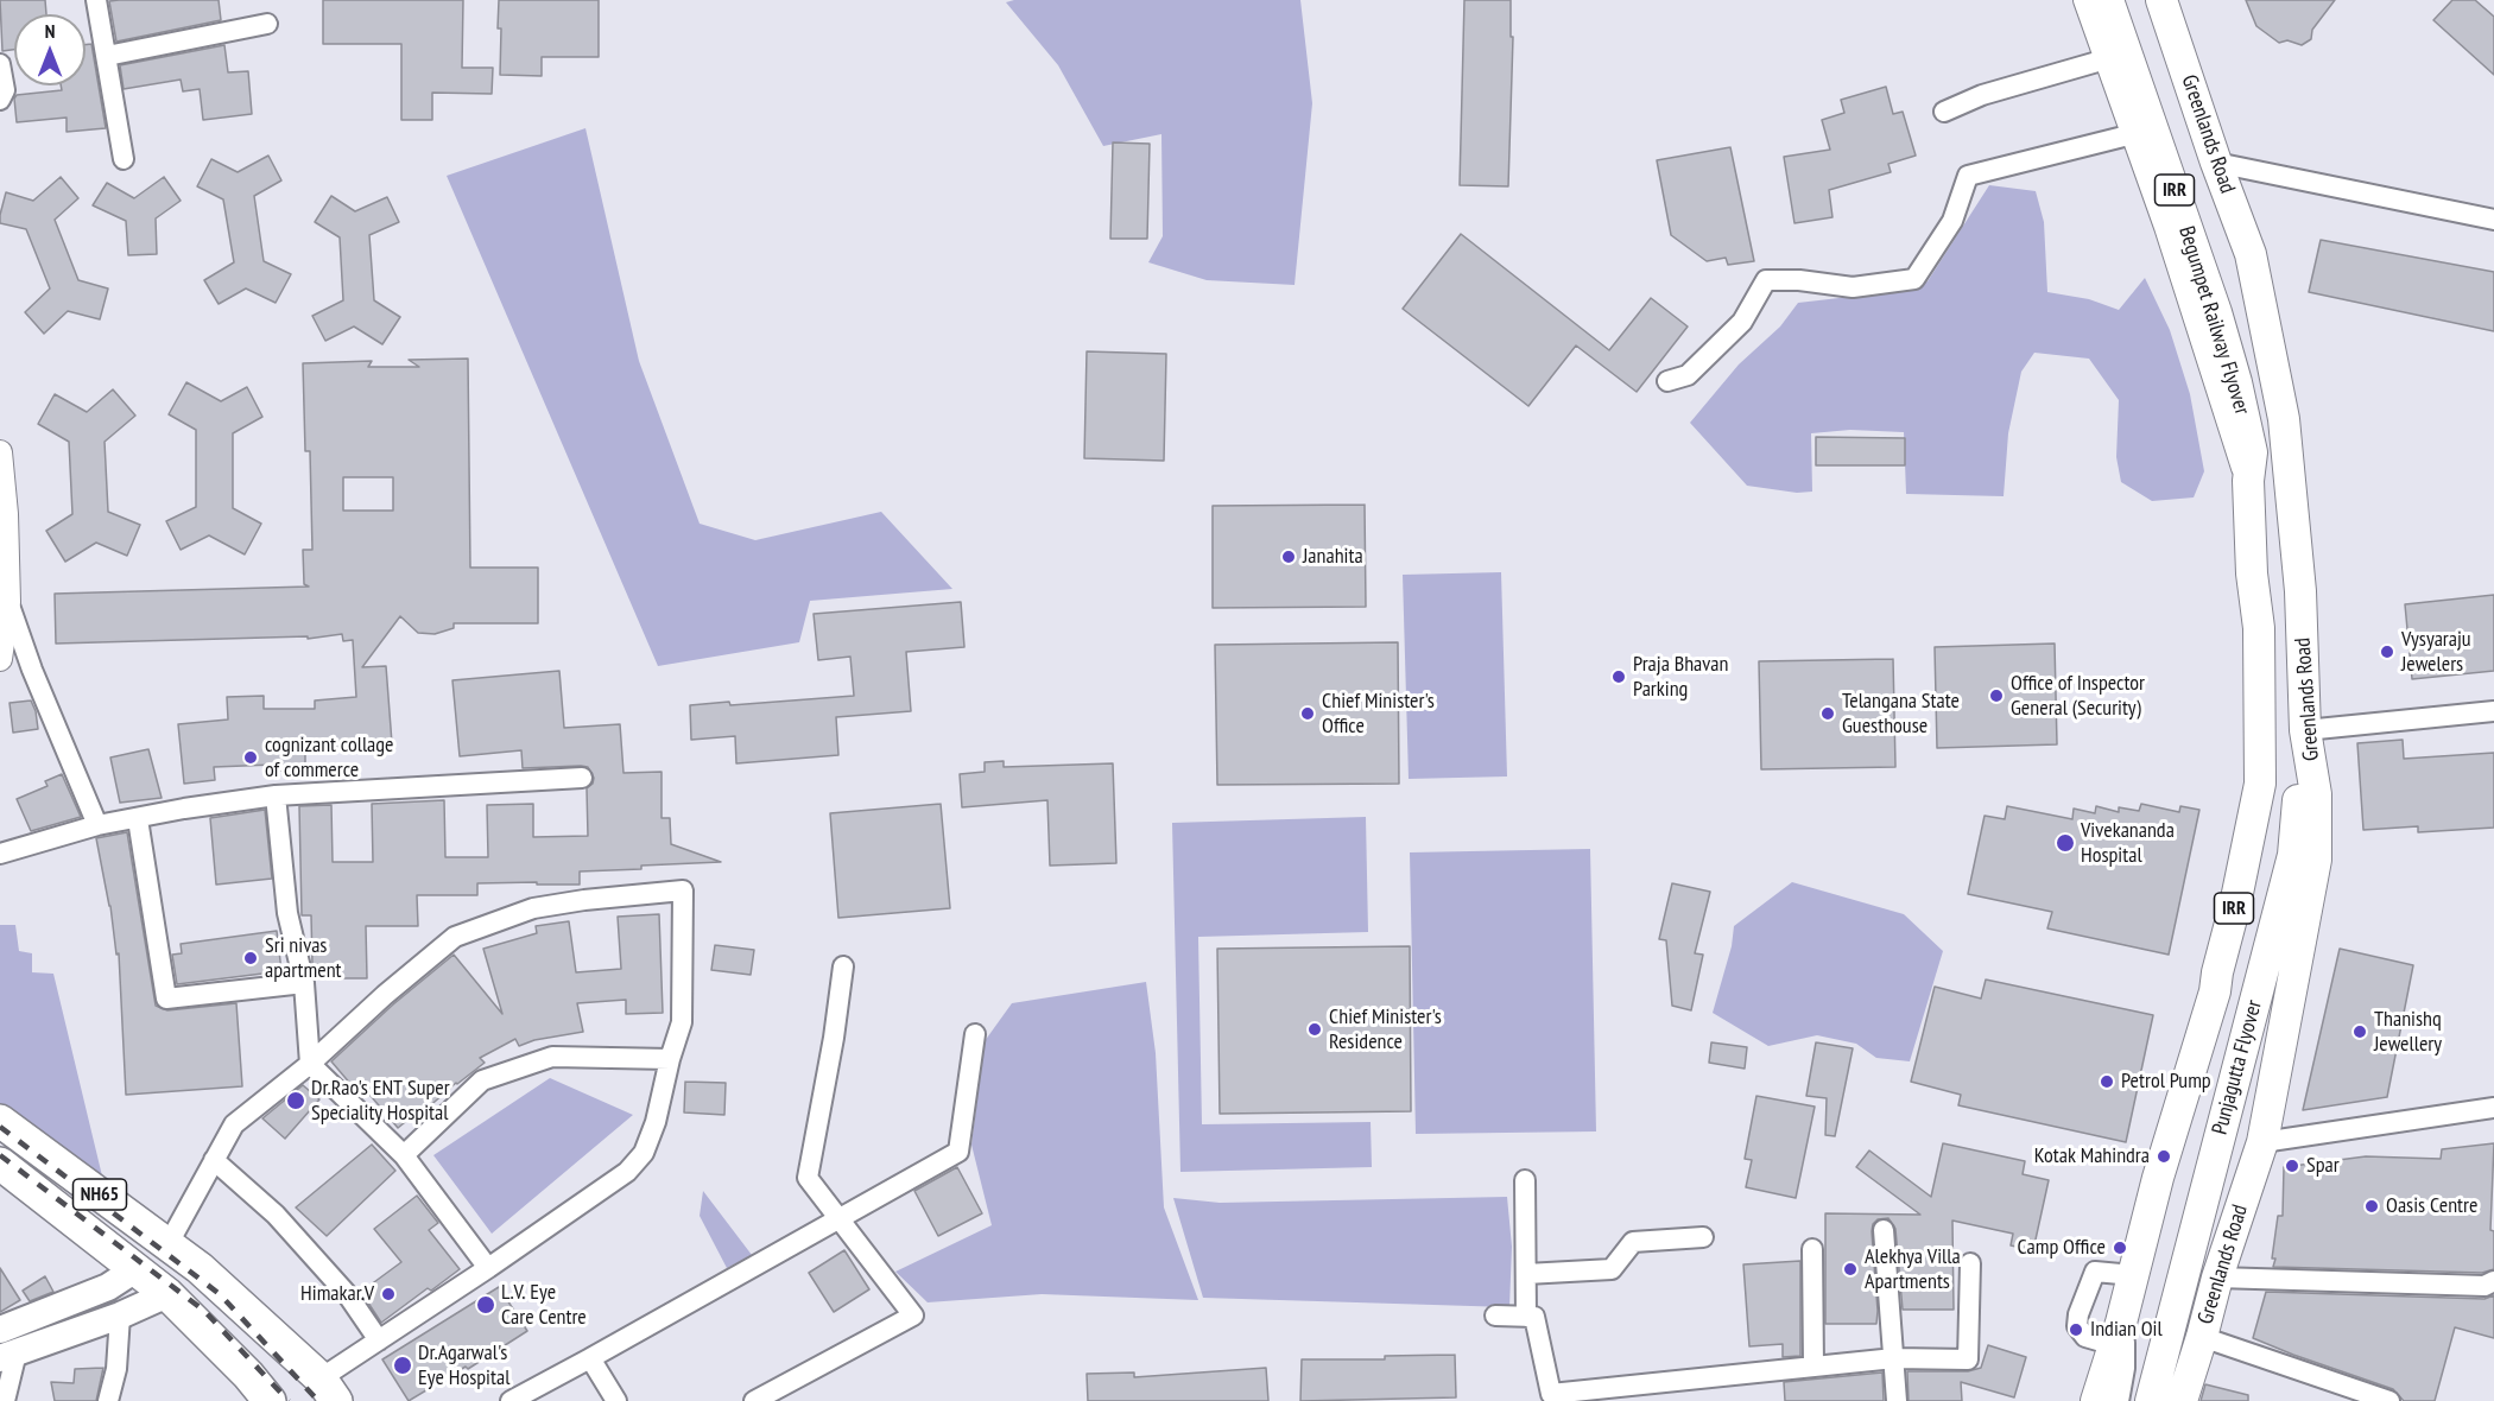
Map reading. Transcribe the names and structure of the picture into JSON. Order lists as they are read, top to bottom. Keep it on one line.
{"streets":{"highway":["NH65"],"main road":["Greenlands Road","IRR","Begumpet Railway Flyover","Punjagutta Flyover"]},"crossings":[["Greenlands Road","Begumpet Railway Flyover"],["Greenlands Road","Punjagutta Flyover"]],"places":["Janahita","Vysyaraju Jewelers","Praja Bhavan Parking","Office of Inspector General (Security)","Chief Minister's Office","Telangana State Guesthouse","cognizant collage of commerce","Vivekananda Hospital","Sri nivas apartment","Chief Minister's Residence","Thanishq Jewellery","Petrol Pump","Dr.Rao's ENT Super Speciality Hospital","Kotak Mahindra","Spar","Oasis Centre","Camp Office","Alekhya Villa Apartments","Himakar.V","L.V. Eye Care Centre","Indian Oil","Dr.Agarwal's Eye Hospital"],"north":"top"}
